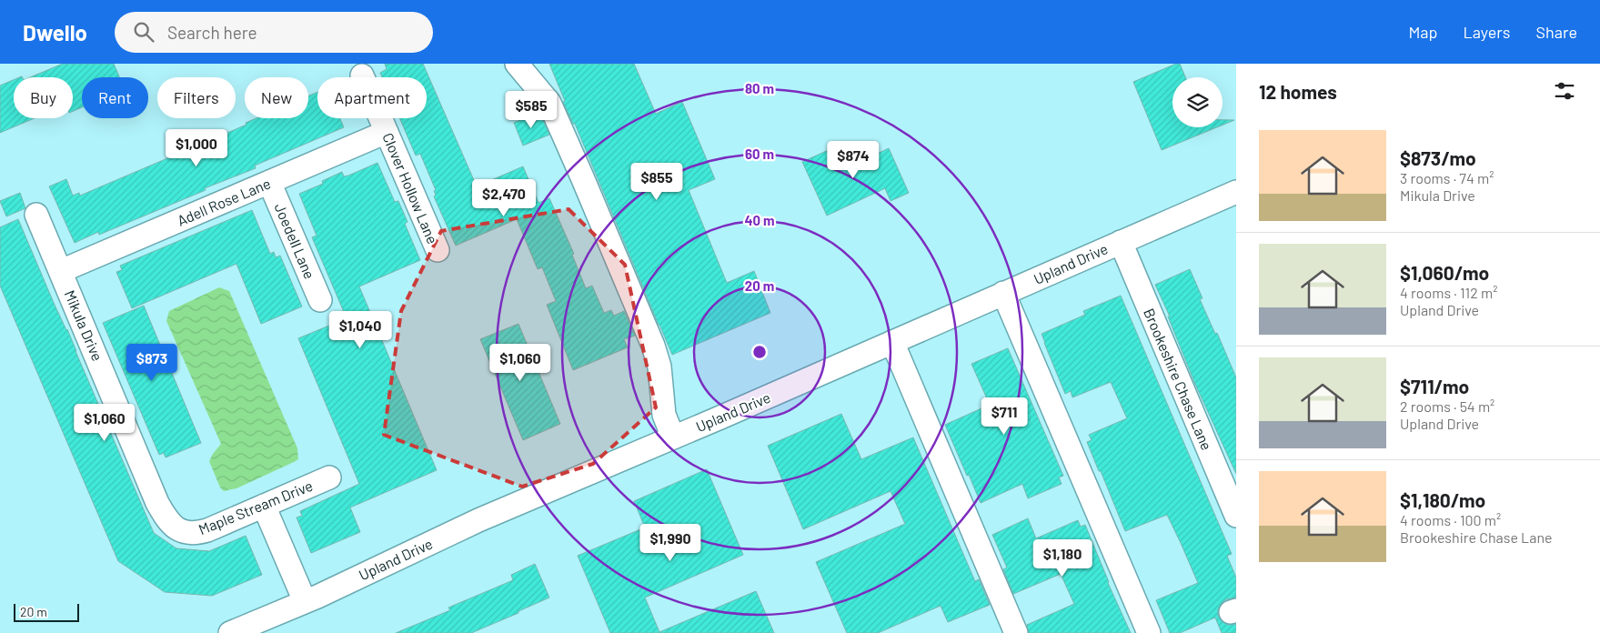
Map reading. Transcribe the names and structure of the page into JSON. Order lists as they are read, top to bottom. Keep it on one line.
{"streets":{"street":["Clover Hollow Lane","Adell Rose Lane","Joedell Lane","Upland Drive","Mikula Drive","Brookeshire Chase Lane","Maple Stream Drive"]},"crossings":[["Clover Hollow Lane","Adell Rose Lane"],["Adell Rose Lane","Joedell Lane"],["Adell Rose Lane","Mikula Drive"],["Upland Drive","Brookeshire Chase Lane"],["Mikula Drive","Maple Stream Drive"]],"scale_bar":"20 m","page":{"header":"Dwello","search":"Search here","nav":["Map","Layers","Share"],"heading":"12 homes","chip":["Buy","Rent","Filters","New","Apartment"],"price":["$585","$1,000","$874","$855","$2,470","$1,040","$873","$1,060","$711","$1,060","$1,990","$1,180"],"list":[{"name":"$873/mo","note":"3 rooms · 74 m² · Mikula Drive"},{"name":"$1,060/mo","note":"4 rooms · 112 m² · Upland Drive"},{"name":"$711/mo","note":"2 rooms · 54 m² · Upland Drive"},{"name":"$1,180/mo","note":"4 rooms · 100 m² · Brookeshire Chase Lane"}],"scale":"20 m"},"rings":["80 m","60 m","40 m","20 m"]}
